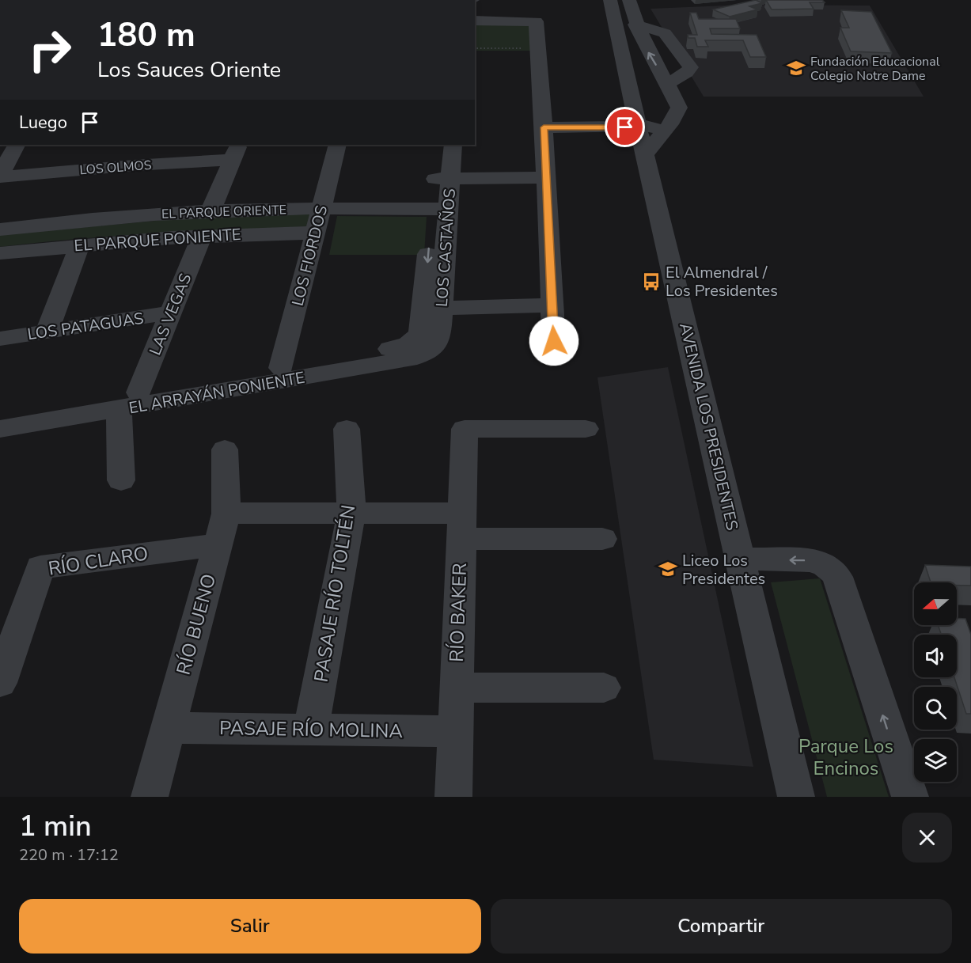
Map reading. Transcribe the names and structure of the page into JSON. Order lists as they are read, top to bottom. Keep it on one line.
{"streets":{"street":["LOS OLMOS","EL PARQUE ORIENTE","EL PARQUE PONIENTE","LOS CASTAÑOS","LOS FIORDOS","LAS VEGAS","LOS PATAGUAS","EL ARRAYÁN PONIENTE","AVENIDA LOS PRESIDENTES","RÍO CLARO","PASAJE RÍO TOLTÉN","RÍO BAKER","RÍO BUENO","PASAJE RÍO MOLINA"]},"crossings":[["EL PARQUE ORIENTE","LOS CASTAÑOS"],["EL PARQUE ORIENTE","LOS FIORDOS"],["EL PARQUE PONIENTE","LOS FIORDOS"],["EL PARQUE PONIENTE","LAS VEGAS"],["LOS CASTAÑOS","EL ARRAYÁN PONIENTE"],["LOS FIORDOS","EL ARRAYÁN PONIENTE"],["LAS VEGAS","LOS PATAGUAS"],["LAS VEGAS","EL ARRAYÁN PONIENTE"],["RÍO CLARO","RÍO BUENO"],["PASAJE RÍO TOLTÉN","PASAJE RÍO MOLINA"],["RÍO BAKER","PASAJE RÍO MOLINA"],["RÍO BUENO","PASAJE RÍO MOLINA"]],"parks":["Parque Los Encinos"],"places":{"school or university":["Fundación Educacional Colegio Notre Dame","Liceo Los Presidentes"],"bus stop":["El Almendral / Los Presidentes"]},"north":"left","page":{"turn":["180 m","Los Sauces Oriente"],"then":"Luego","heading":["1 min","220 m · 17:12"],"buttons":["Salir","Compartir"]}}
